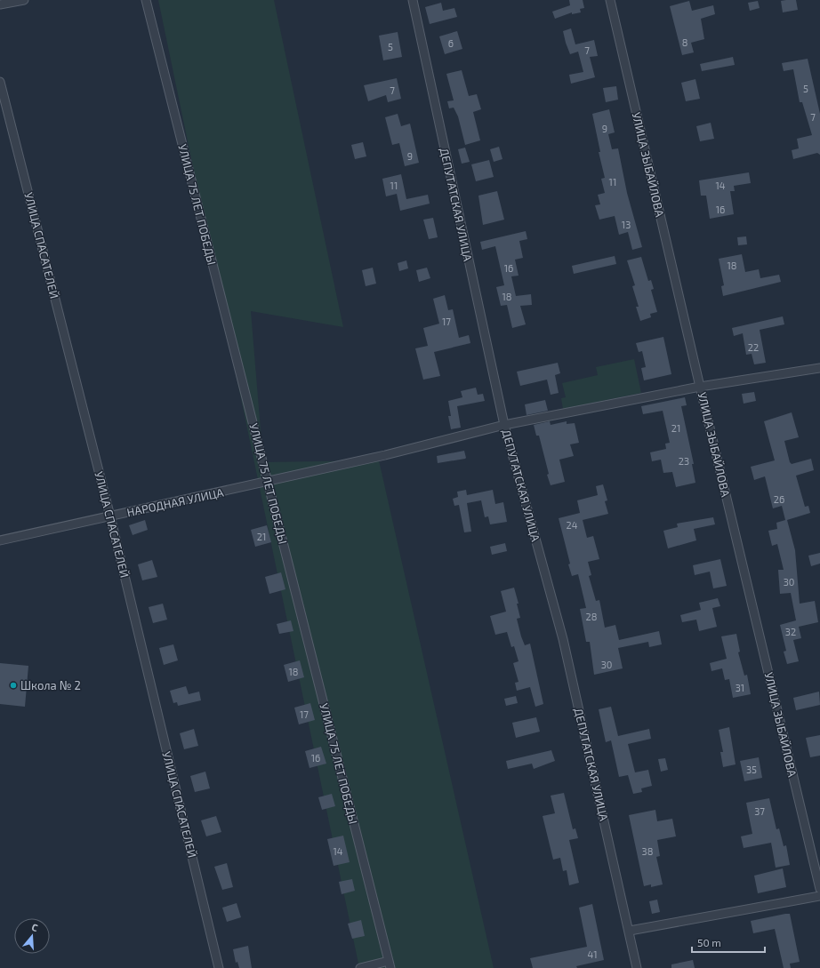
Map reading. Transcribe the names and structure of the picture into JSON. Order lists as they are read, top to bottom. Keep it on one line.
{"streets":{"street":["УЛИЦА ЗЫБАЙЛОВА","УЛИЦА 75 ЛЕТ ПОБЕДЫ","ДЕПУТАТСКАЯ УЛИЦА","УЛИЦА СПАСАТЕЛЕЙ","НАРОДНАЯ УЛИЦА"]},"crossings":[["УЛИЦА ЗЫБАЙЛОВА","НАРОДНАЯ УЛИЦА"],["УЛИЦА 75 ЛЕТ ПОБЕДЫ","НАРОДНАЯ УЛИЦА"],["ДЕПУТАТСКАЯ УЛИЦА","НАРОДНАЯ УЛИЦА"],["УЛИЦА СПАСАТЕЛЕЙ","НАРОДНАЯ УЛИЦА"]],"places":["Школа № 2"],"house_numbers":["8","6","5","7","5","7","7","9","9","11","11","14","16","13","18","16","18","17","22","21","23","26","24","21","30","28","32","30","18","31","17","16","35","37","14","38","41"],"scale_bar":"50 m","north":"top"}
